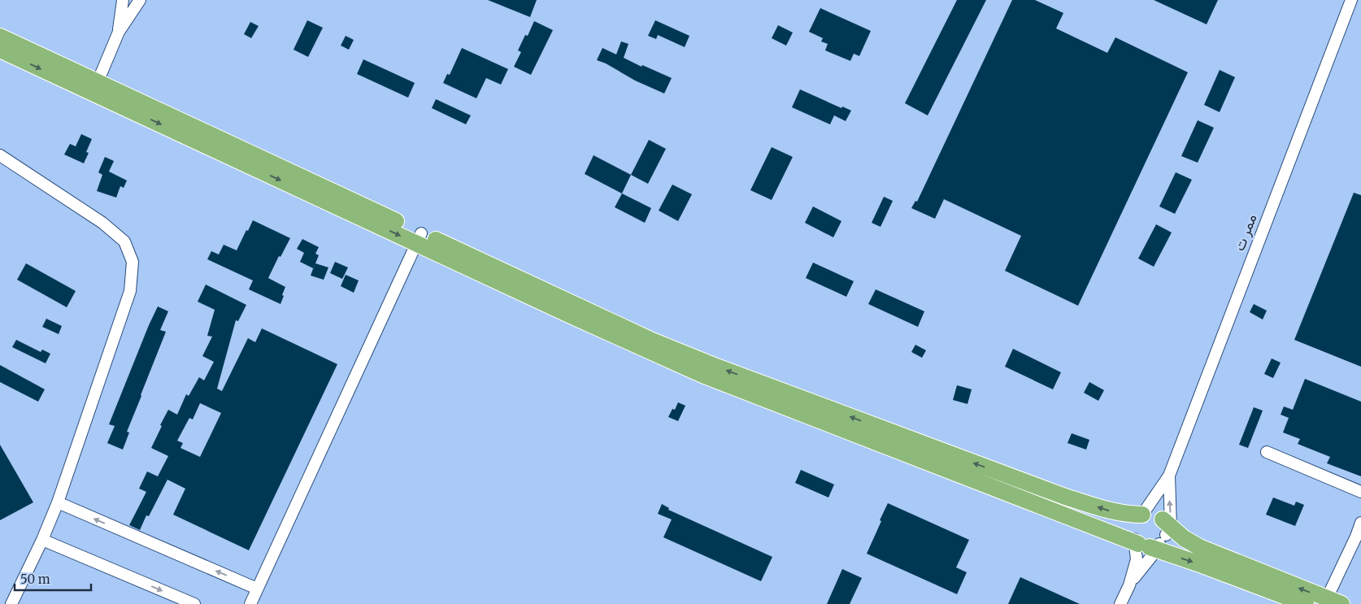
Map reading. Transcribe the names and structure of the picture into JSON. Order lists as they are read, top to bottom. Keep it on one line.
{"streets":{"street":["ممر ت"]},"scale_bar":"50 m"}
